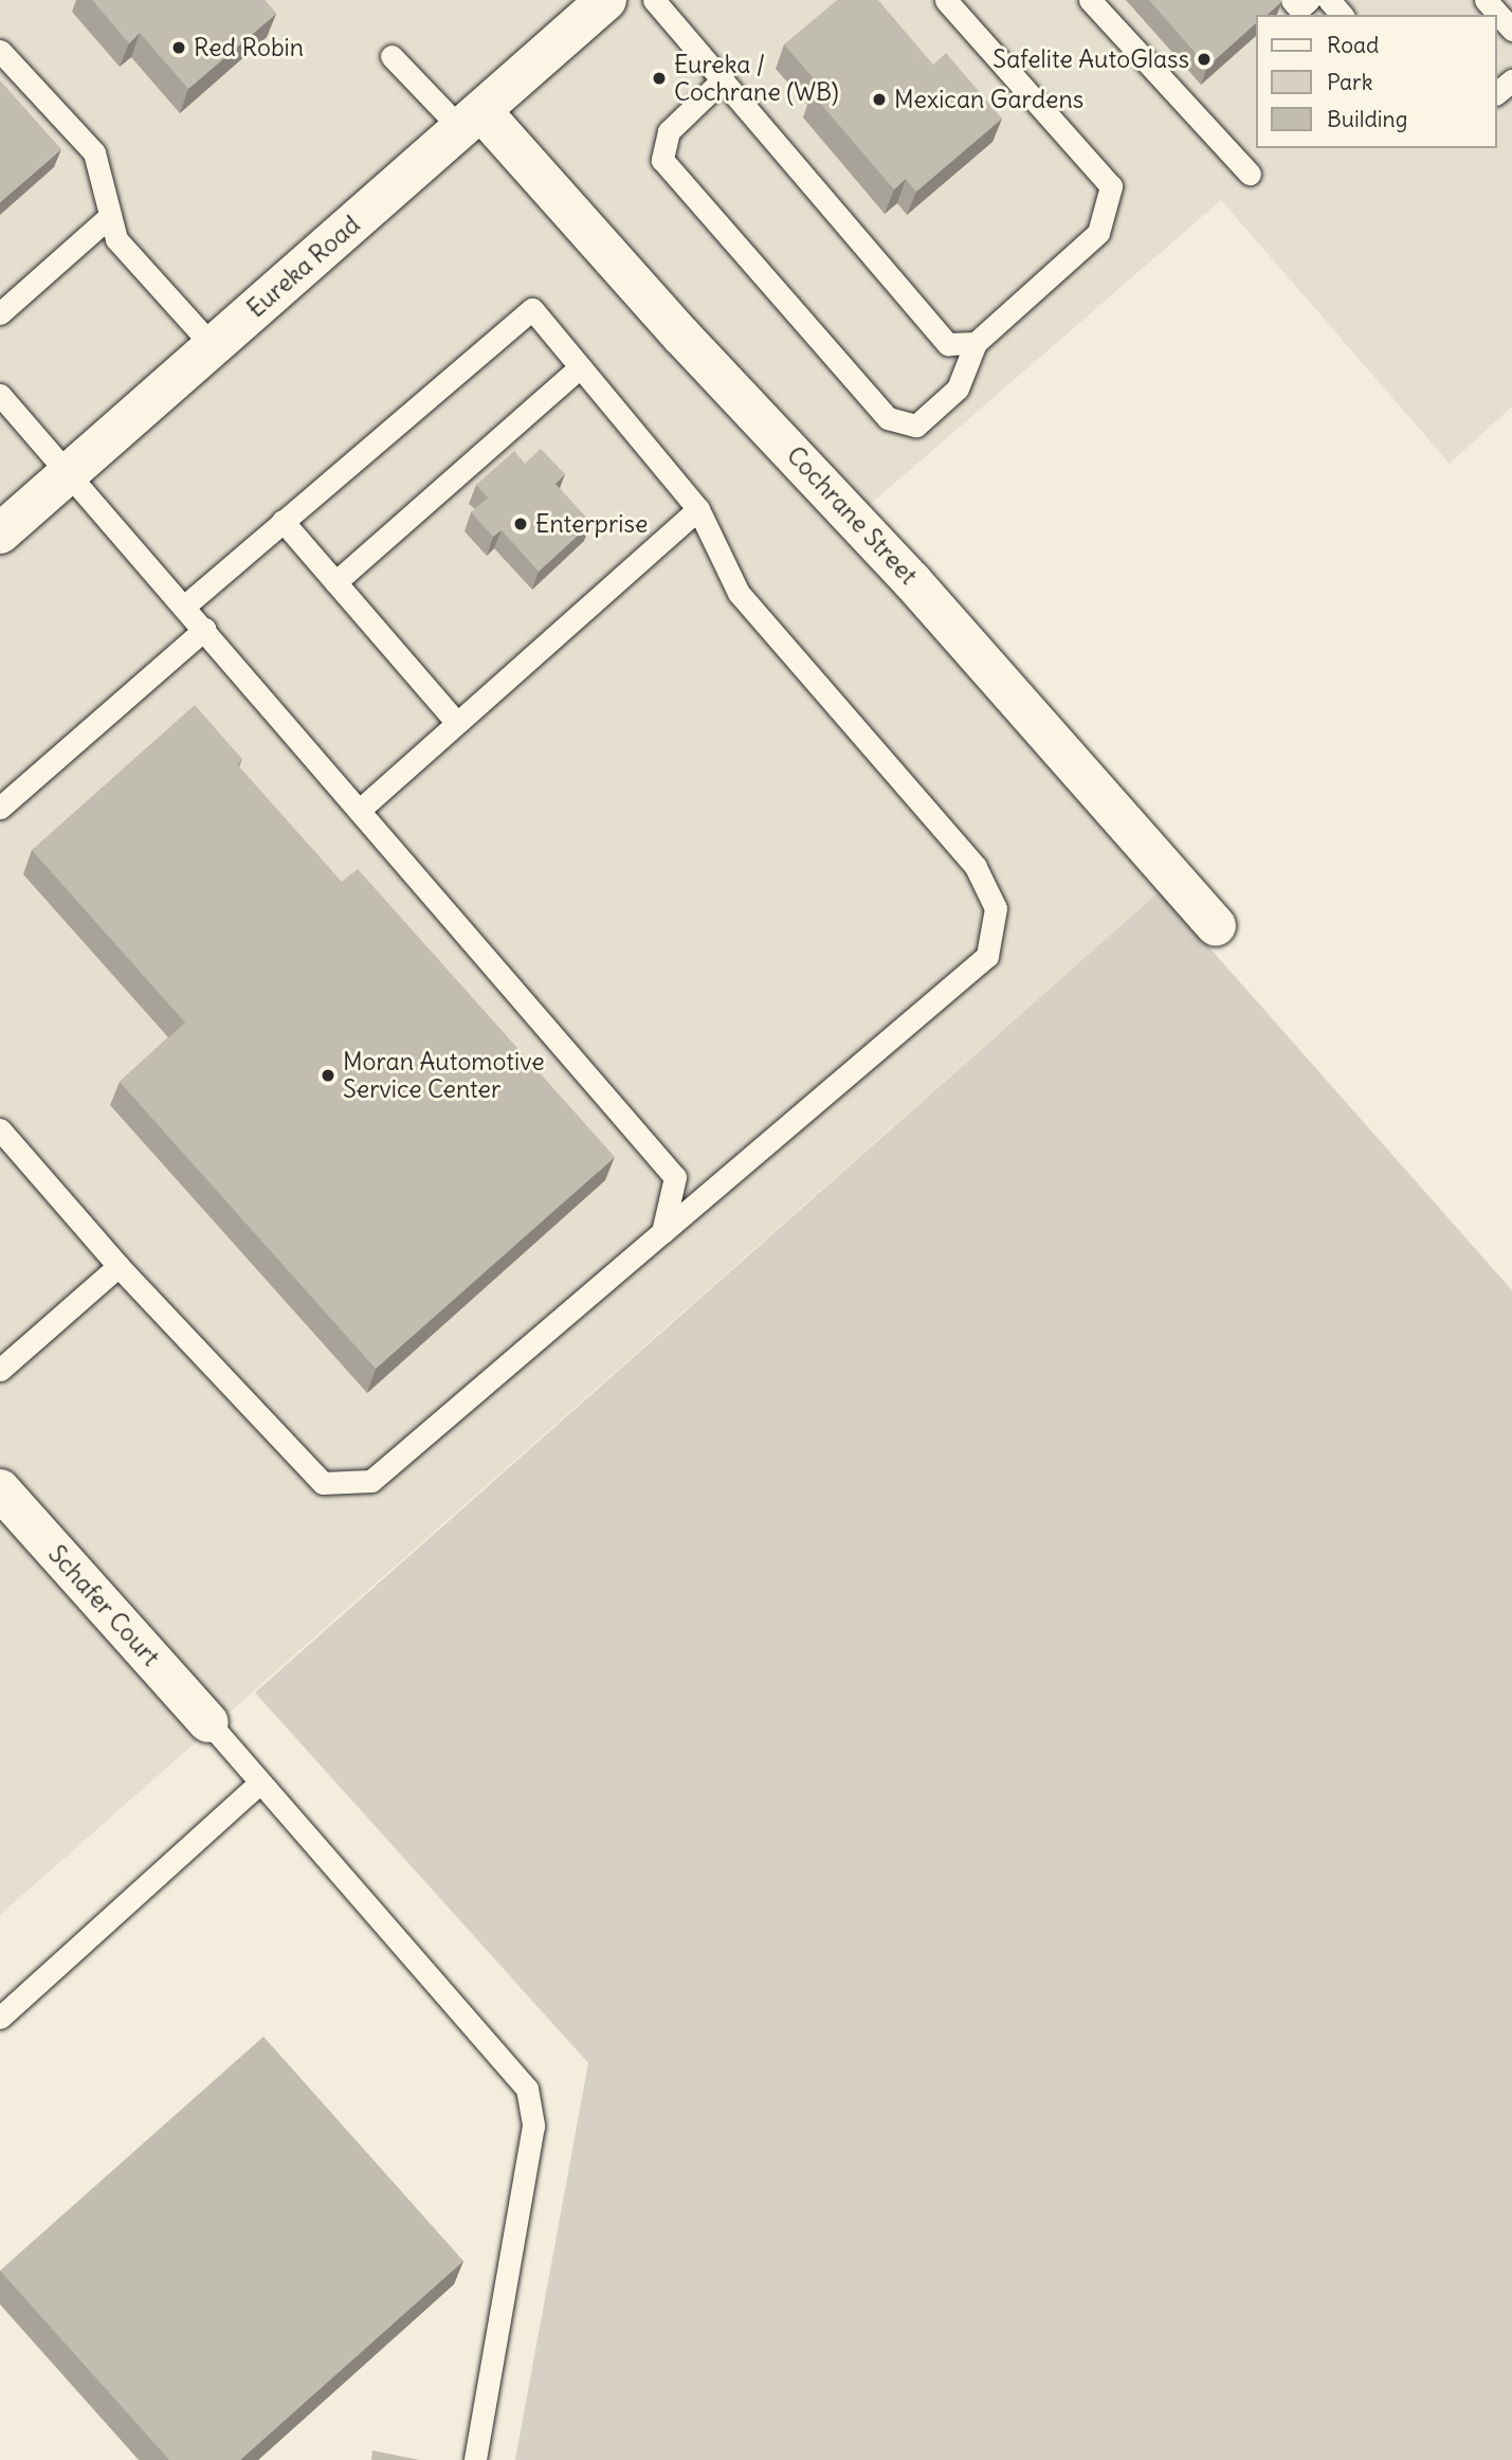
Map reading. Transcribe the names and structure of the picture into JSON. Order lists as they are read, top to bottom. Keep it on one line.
{"streets":{"street":["Eureka Road","Cochrane Street","Schafer Court"]},"crossings":[["Eureka Road","Cochrane Street"]],"places":["Red Robin","Safelite AutoGlass","Eureka / Cochrane (WB)","Mexican Gardens","Enterprise","Moran Automotive Service Center"],"legend":["Road","Park","Building"]}
